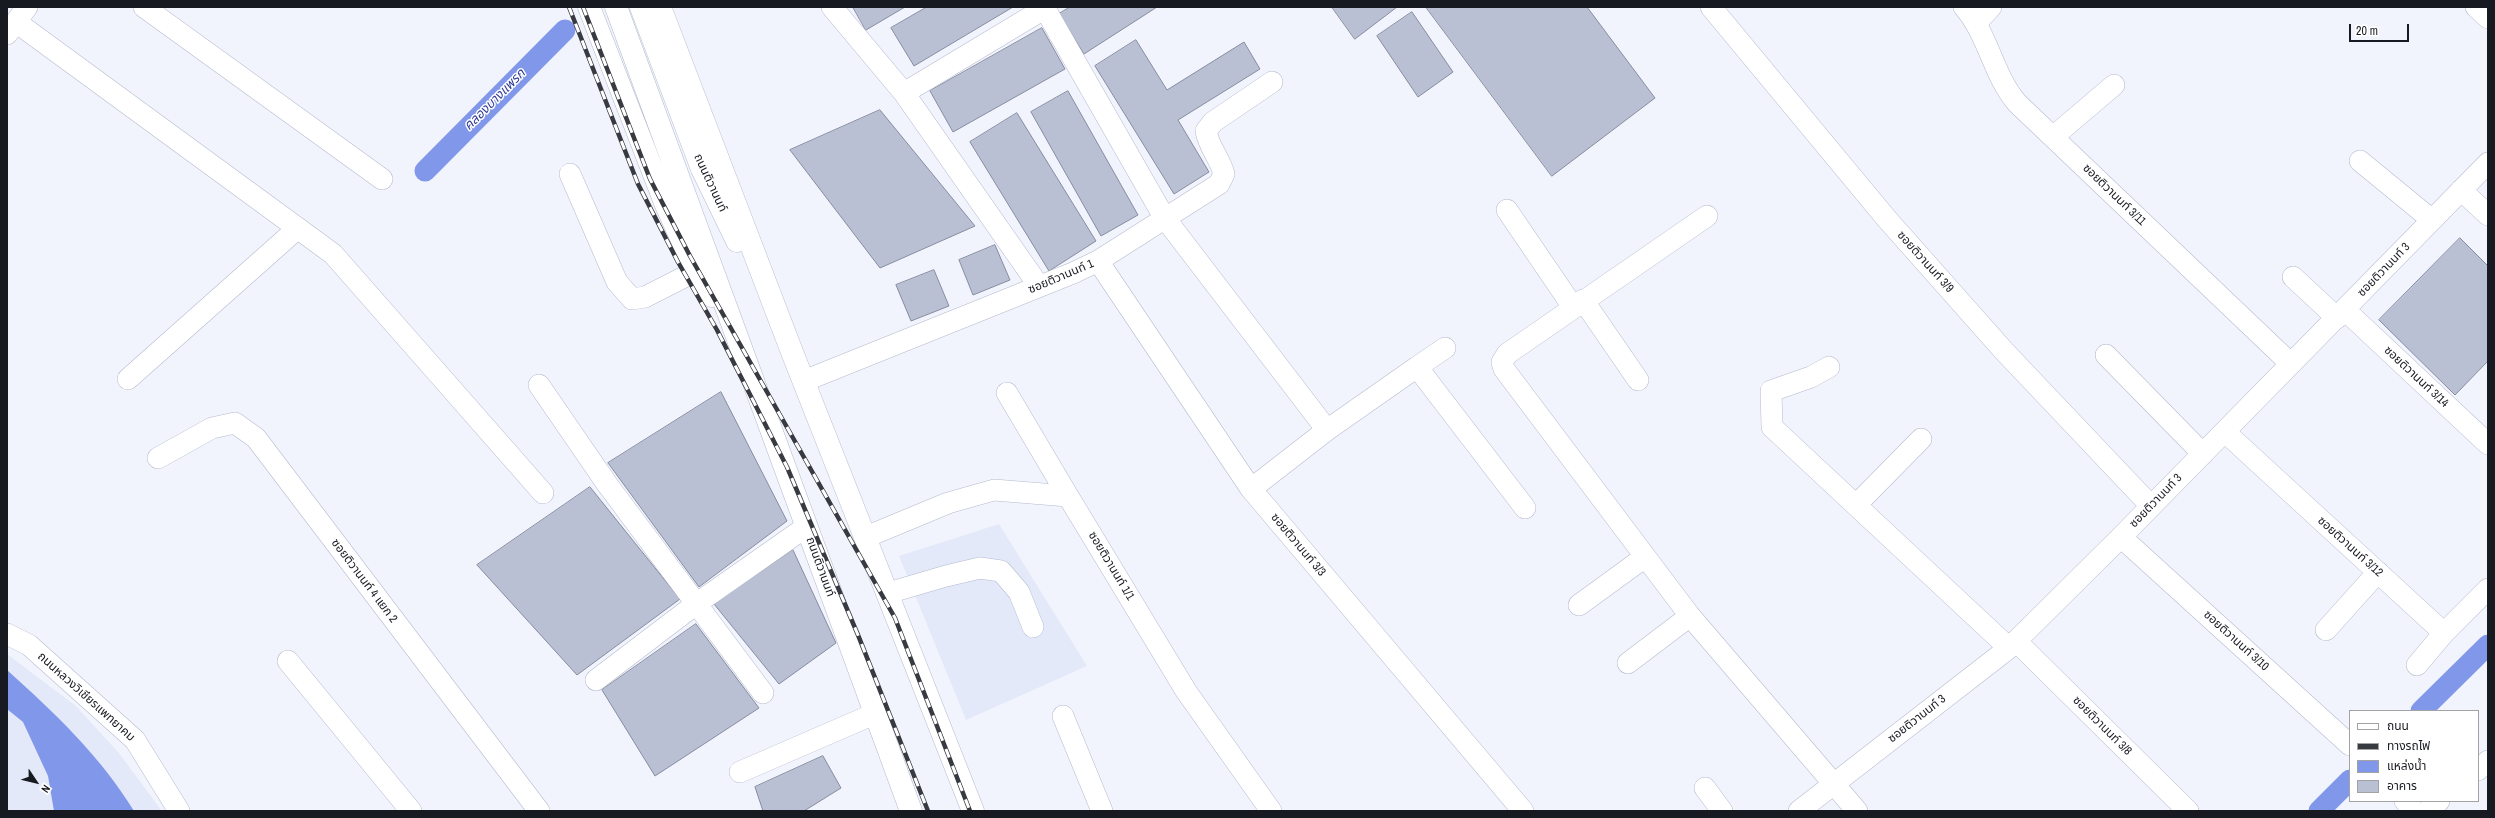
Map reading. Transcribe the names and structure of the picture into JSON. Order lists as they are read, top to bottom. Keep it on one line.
{"streets":{"main road":["ถนนติวานนท์"],"street":["ซอยติวานนท์ 3/11","ซอยติวานนท์ 3/9","ซอยติวานนท์ 3","ซอยติวานนท์ 1","ซอยติวานนท์ 3/14","ซอยติวานนท์ 3/3","ซอยติวานนท์ 3/12","ซอยติวานนท์ 1/1","ซอยติวานนท์ 4 แยก 2","ซอยติวานนท์ 3/10","ถนนหลวงวิเชียรแพทยาคม","ซอยติวานนท์ 3/8"]},"crossings":[["ถนนติวานนท์","ซอยติวานนท์ 1"],["ซอยติวานนท์ 3/11","ซอยติวานนท์ 3"],["ซอยติวานนท์ 3/9","ซอยติวานนท์ 3"],["ซอยติวานนท์ 3","ซอยติวานนท์ 3/14"],["ซอยติวานนท์ 3","ซอยติวานนท์ 3/12"],["ซอยติวานนท์ 3","ซอยติวานนท์ 3/10"],["ซอยติวานนท์ 3","ซอยติวานนท์ 3/8"],["ซอยติวานนท์ 1","ซอยติวานนท์ 3/3"]],"water":["คลองบางแพรก"],"legend":["ถนน","ทางรถไฟ","แหล่งน้ำ","อาคาร"],"scale_bar":"20 m","north":"bottom right"}
